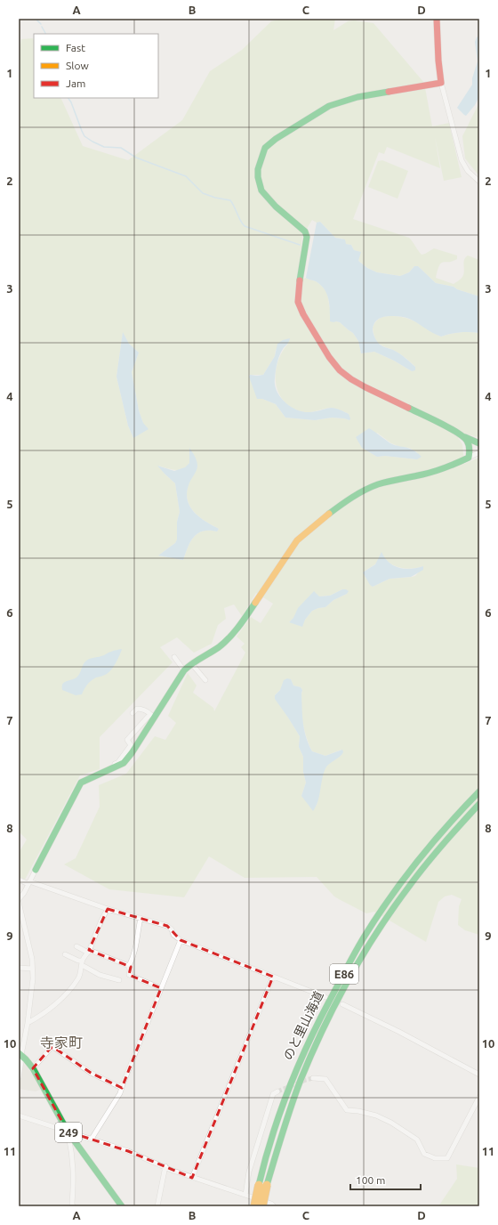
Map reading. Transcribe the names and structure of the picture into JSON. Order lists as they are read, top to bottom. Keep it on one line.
{"streets":{"main road":["E86","のと里山海道","249"]},"districts":["寺家町"],"legend":["Fast","Slow","Jam"],"scale_bar":"100 m","grid":{"columns":["A","B","C","D"],"rows":["1","2","3","4","5","6","7","8","9","10","11"]}}
